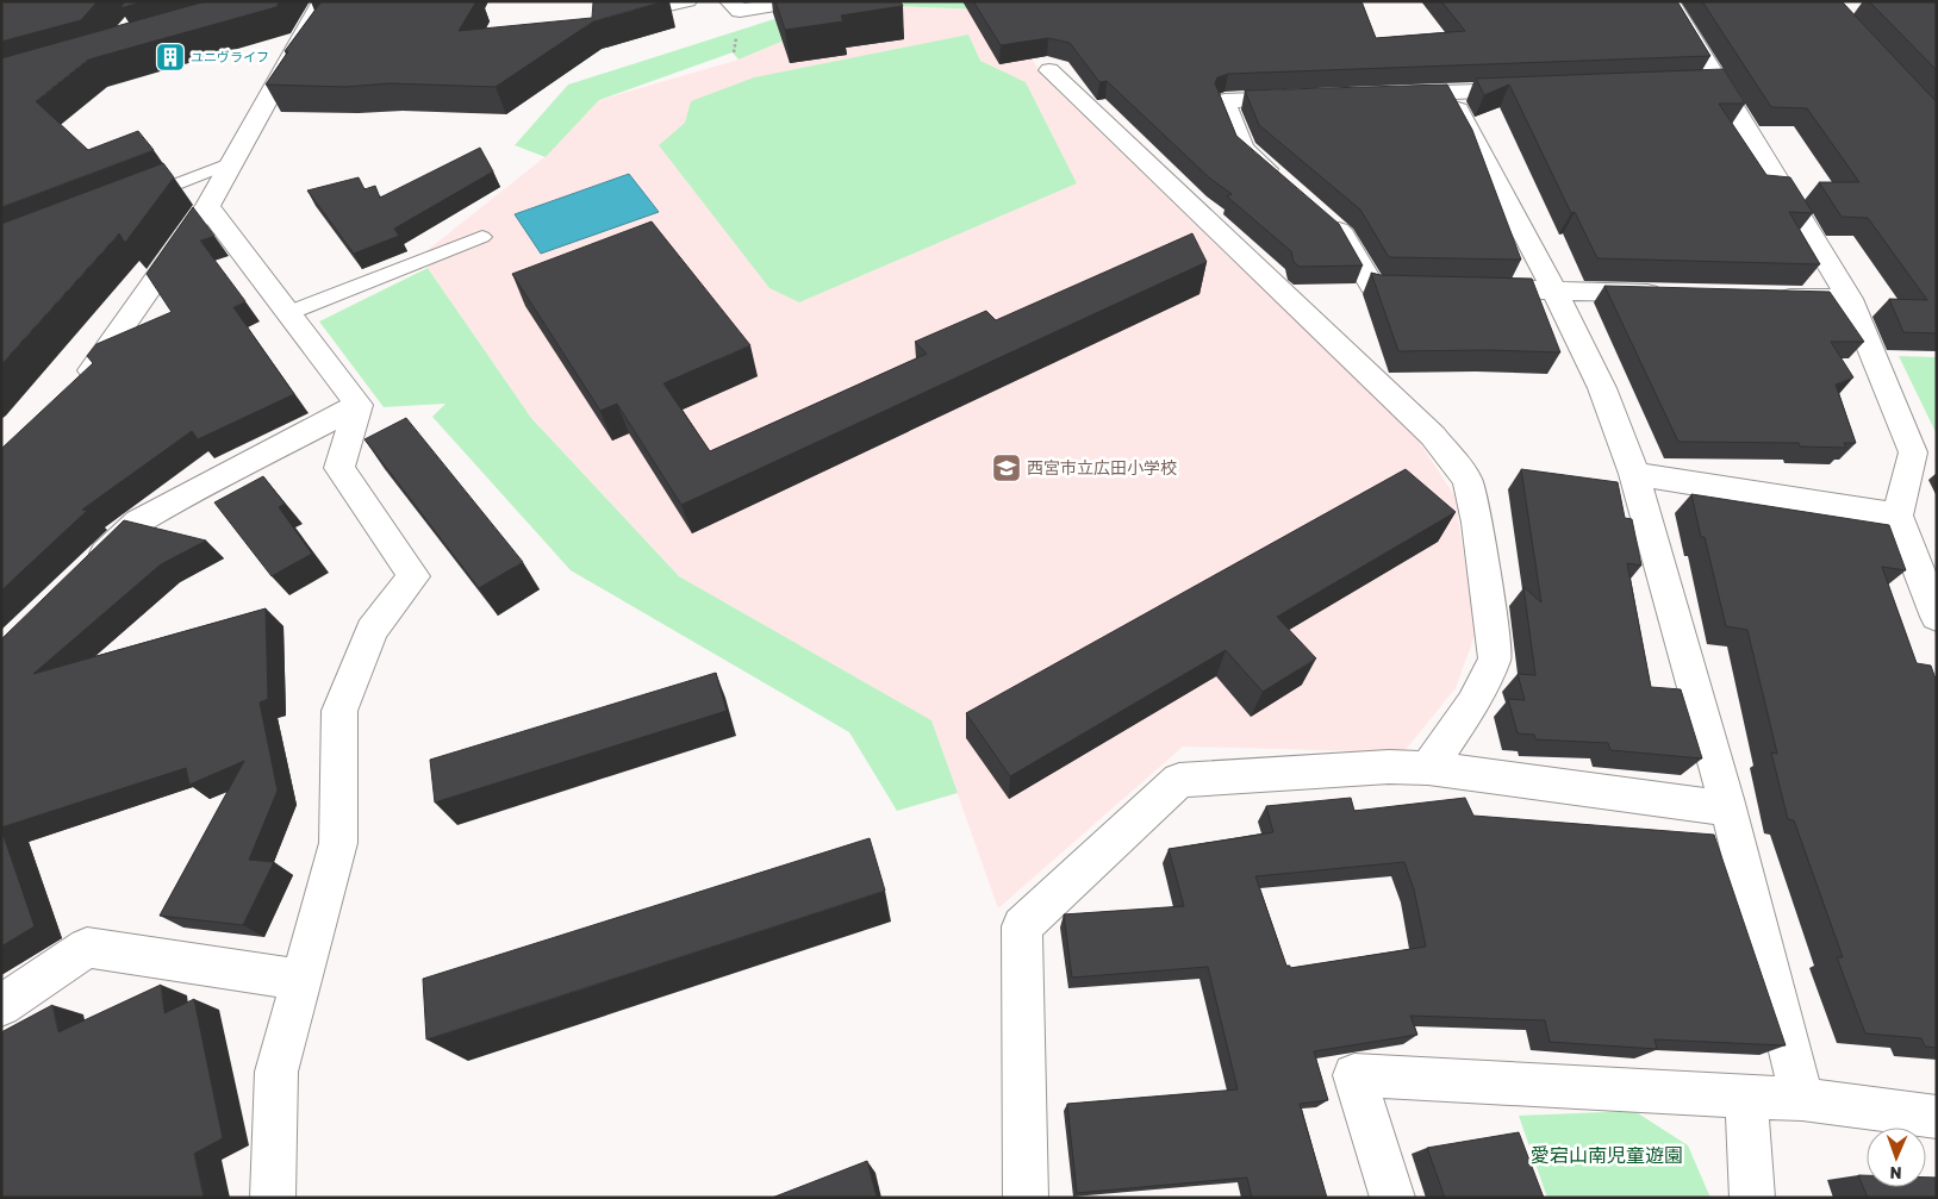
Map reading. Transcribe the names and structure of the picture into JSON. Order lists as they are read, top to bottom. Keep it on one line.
{"parks":["愛宕山南児童遊園"],"places":{"building":["ユニヴライフ"],"school or university":["西宮市立広田小学校"]},"north":"bottom"}
